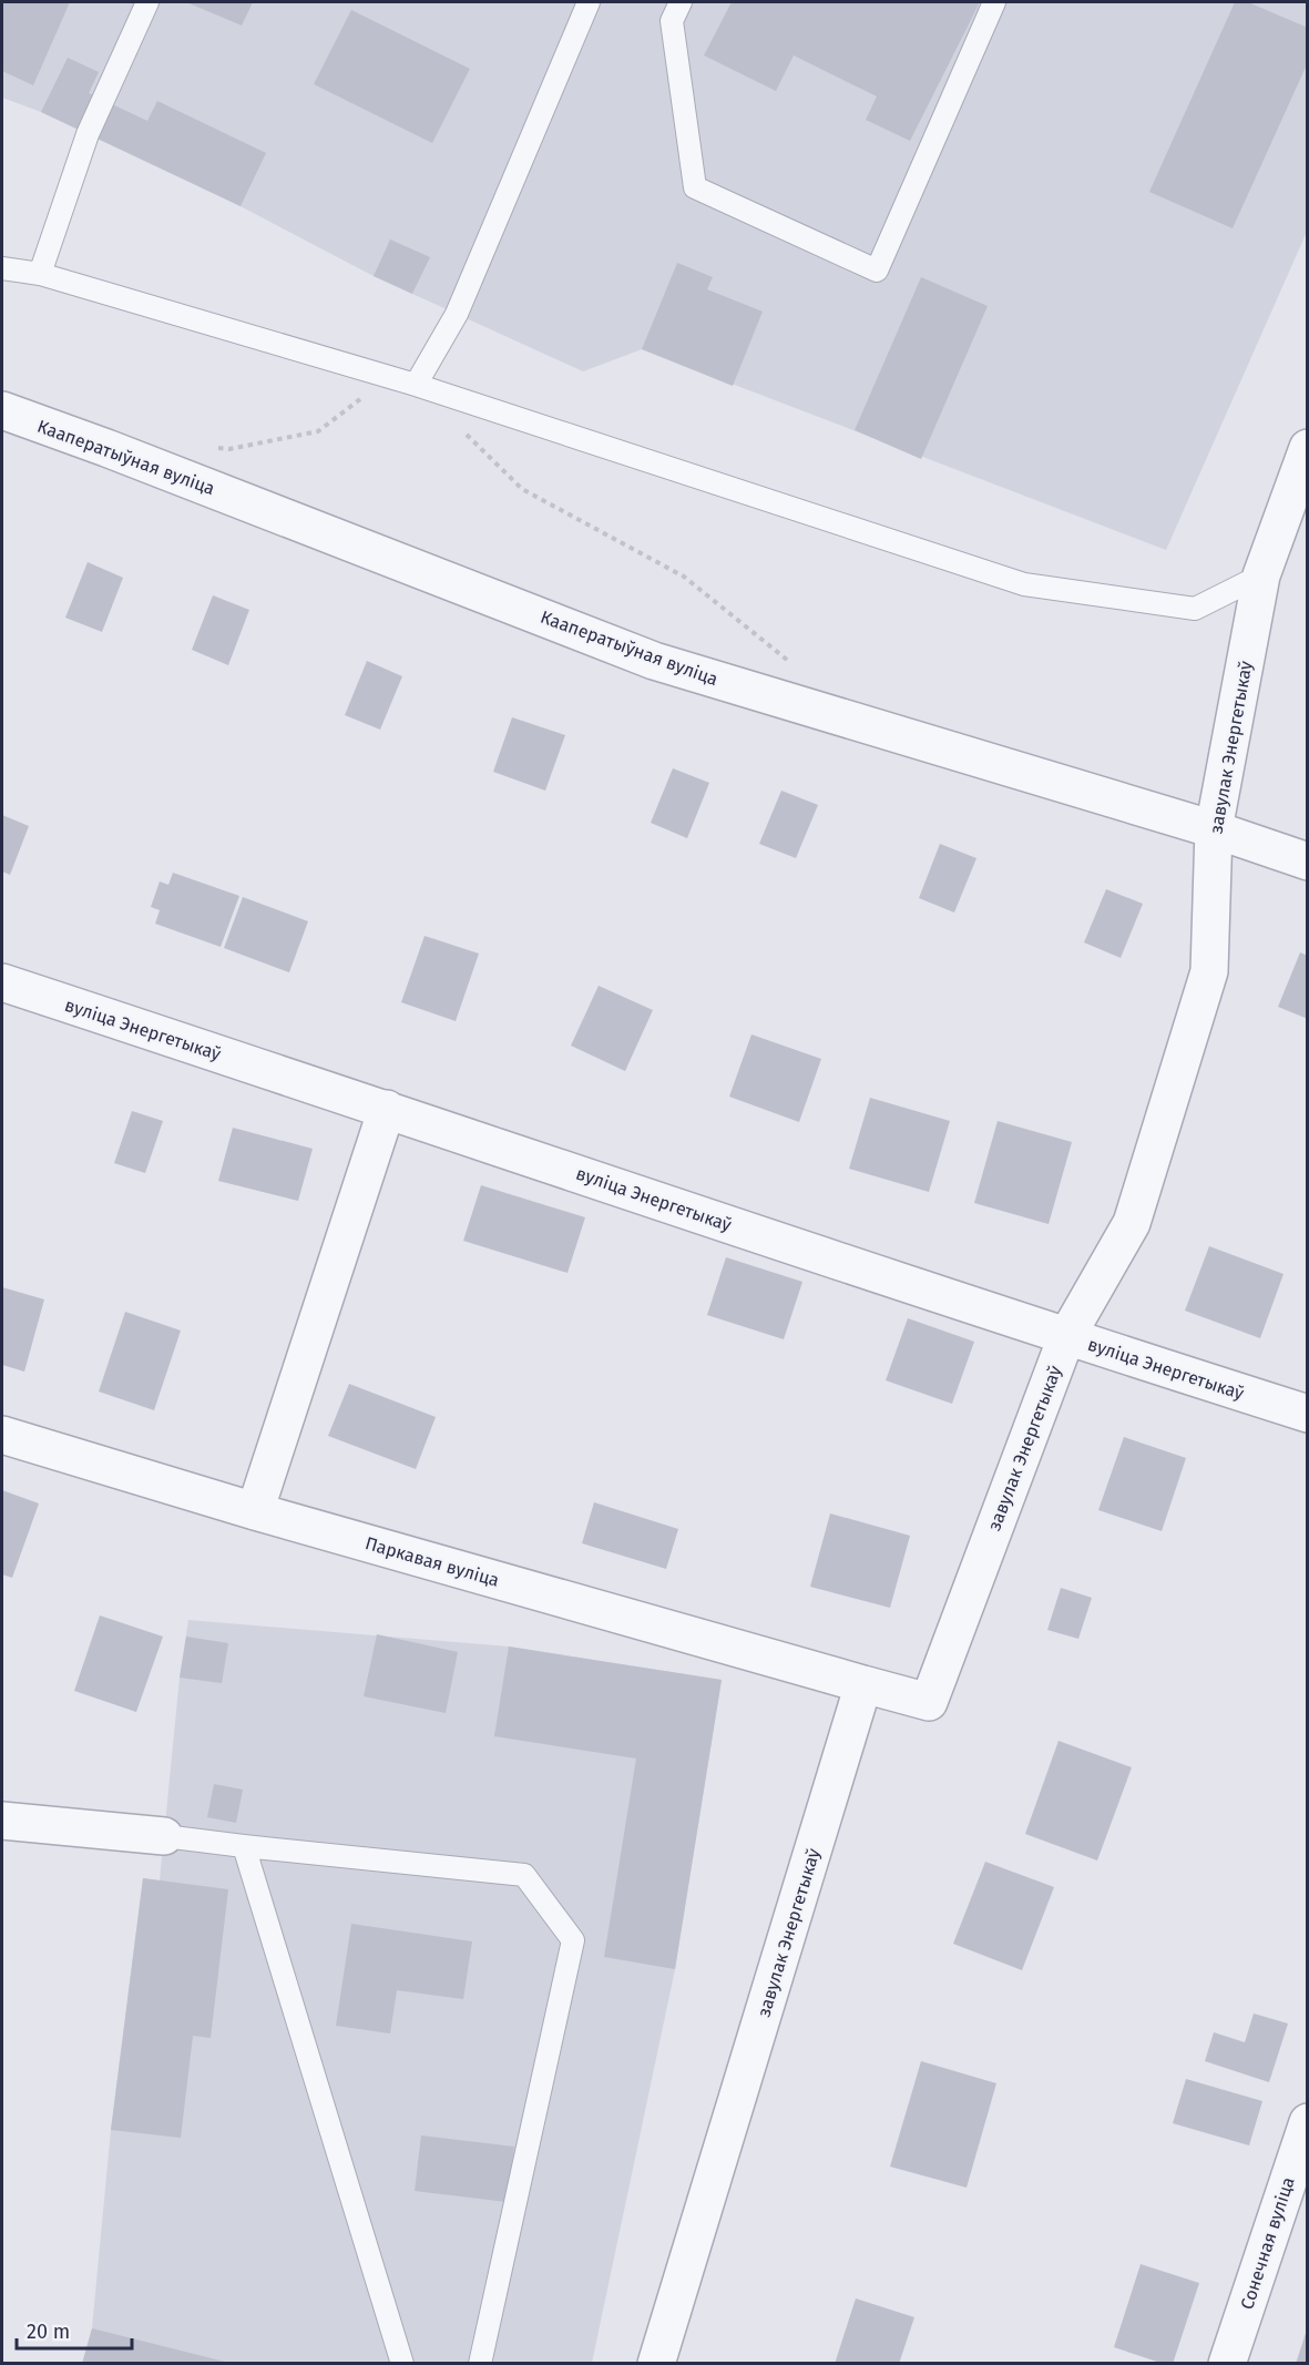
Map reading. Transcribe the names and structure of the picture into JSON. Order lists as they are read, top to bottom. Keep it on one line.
{"streets":{"street":["Кааператыўная вуліца","завулак Энергетыкаў","вуліца Энергетыкаў","Паркавая вуліца","Сонечная вуліца"]},"crossings":[["Кааператыўная вуліца","завулак Энергетыкаў"],["завулак Энергетыкаў","вуліца Энергетыкаў"],["завулак Энергетыкаў","Паркавая вуліца"]],"scale_bar":"20 m"}
